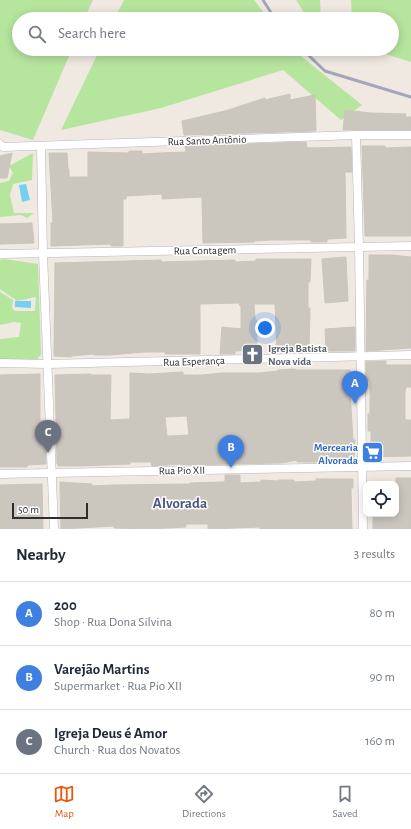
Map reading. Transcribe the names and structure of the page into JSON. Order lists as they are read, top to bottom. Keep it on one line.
{"streets":{"street":["Rua Santo Antônio","Rua Contagem","Rua Esperança","Rua Pio XII"]},"districts":["Alvorada"],"places":{"church":["Igreja Batista Nova vida"],"supermarket":["Mercearia Alvorada"]},"scale_bar":"50 m","page":{"search":"Search here","pins":["A","C","B"],"scale":"50 m","heading":["Nearby","3 results"],"list":[{"mark":"A","name":"200","note":"Shop · Rua Dona Silvina","value":"80 m"},{"mark":"B","name":"Varejão Martins","note":"Supermarket · Rua Pio XII","value":"90 m"},{"mark":"C","name":"Igreja Deus é Amor","note":"Church · Rua dos Novatos","value":"160 m"}],"nav":["Map","Directions","Saved"]}}
